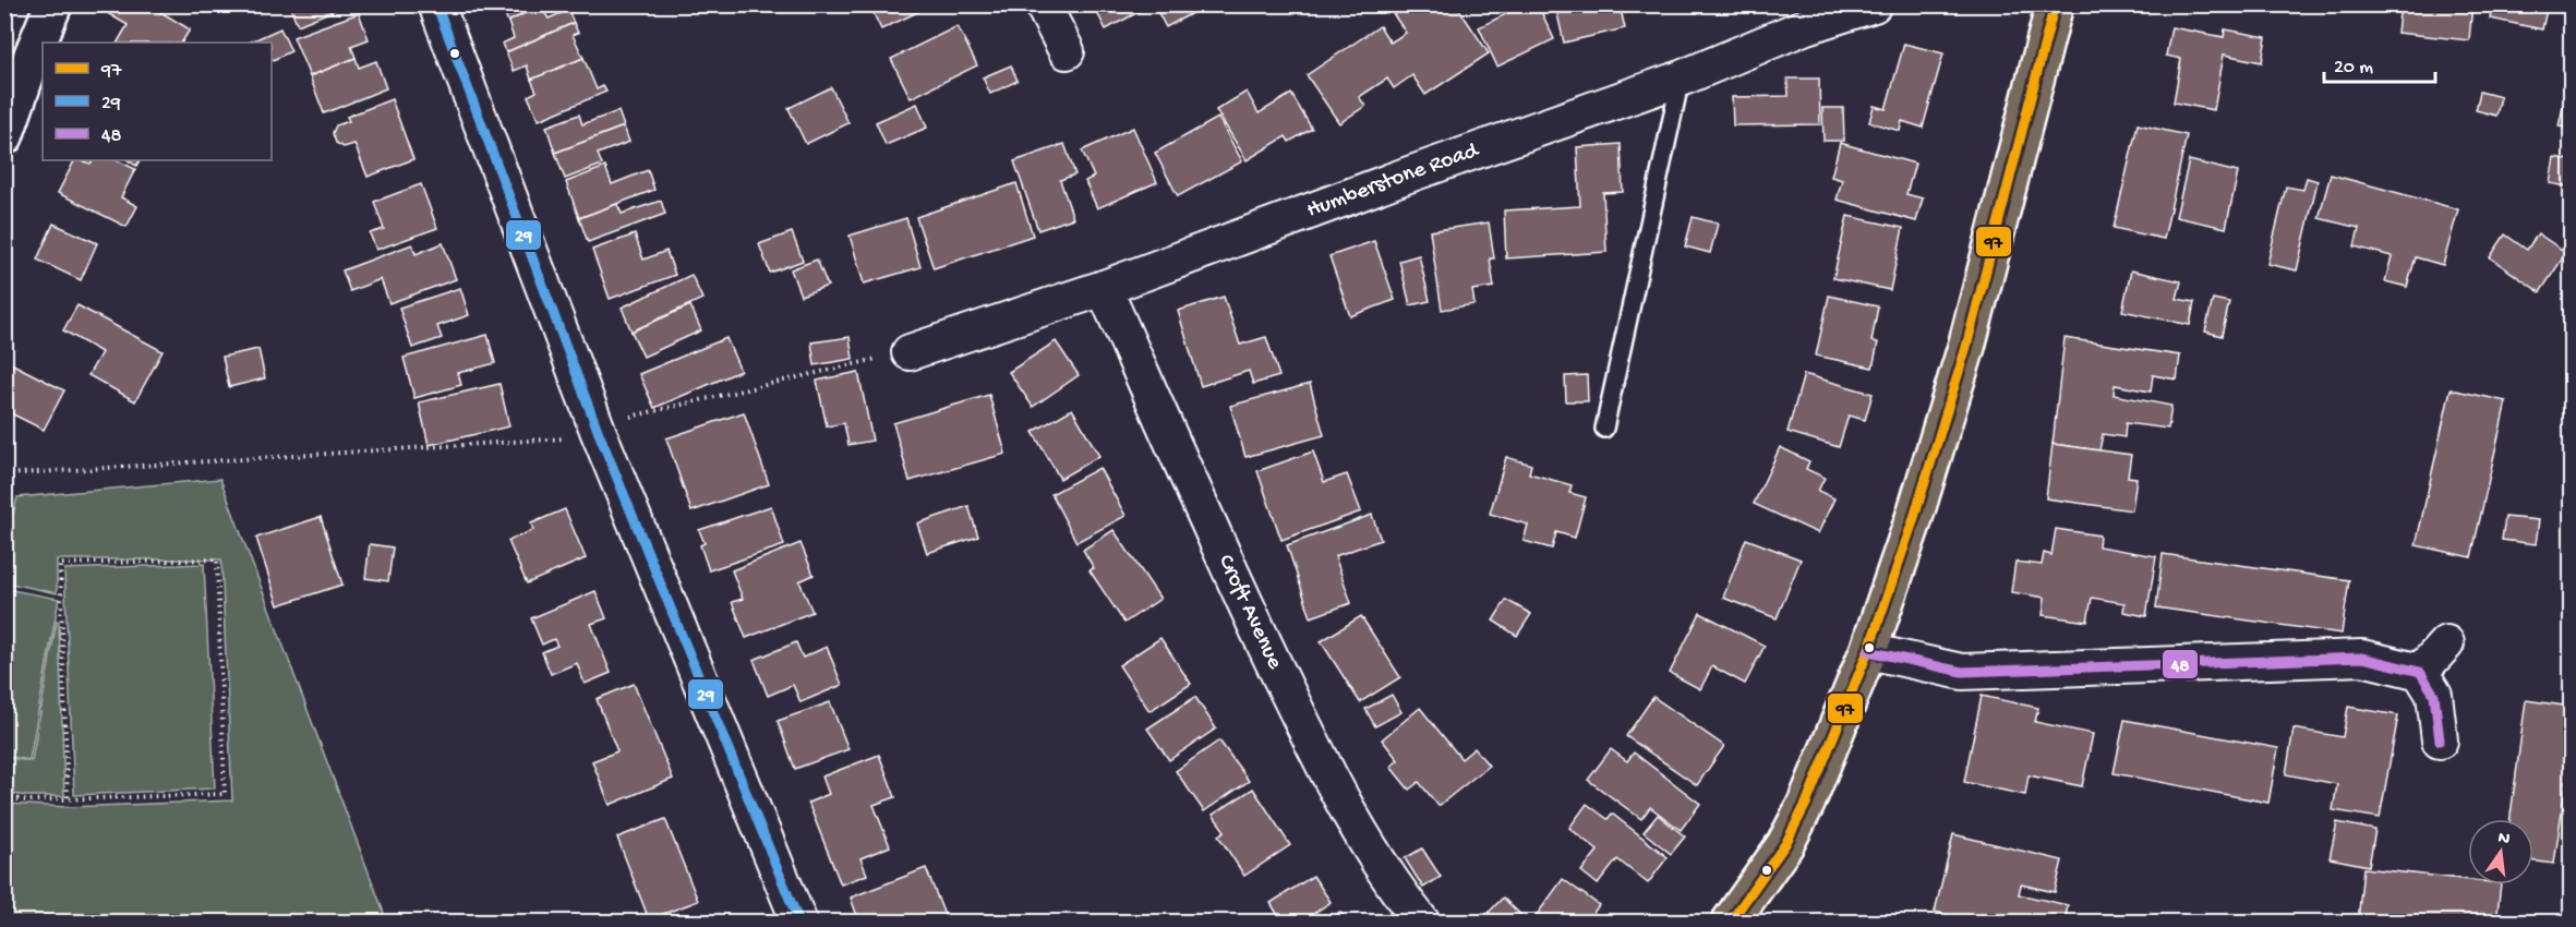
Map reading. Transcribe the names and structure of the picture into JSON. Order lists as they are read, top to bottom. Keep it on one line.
{"streets":{"street":["Humberstone Road","Croft Avenue"]},"crossings":[["Humberstone Road","Croft Avenue"]],"lines":["transit line 97","transit line 29","transit line 48"],"legend":["97","29","48"],"scale_bar":"20 m","north":"top"}
